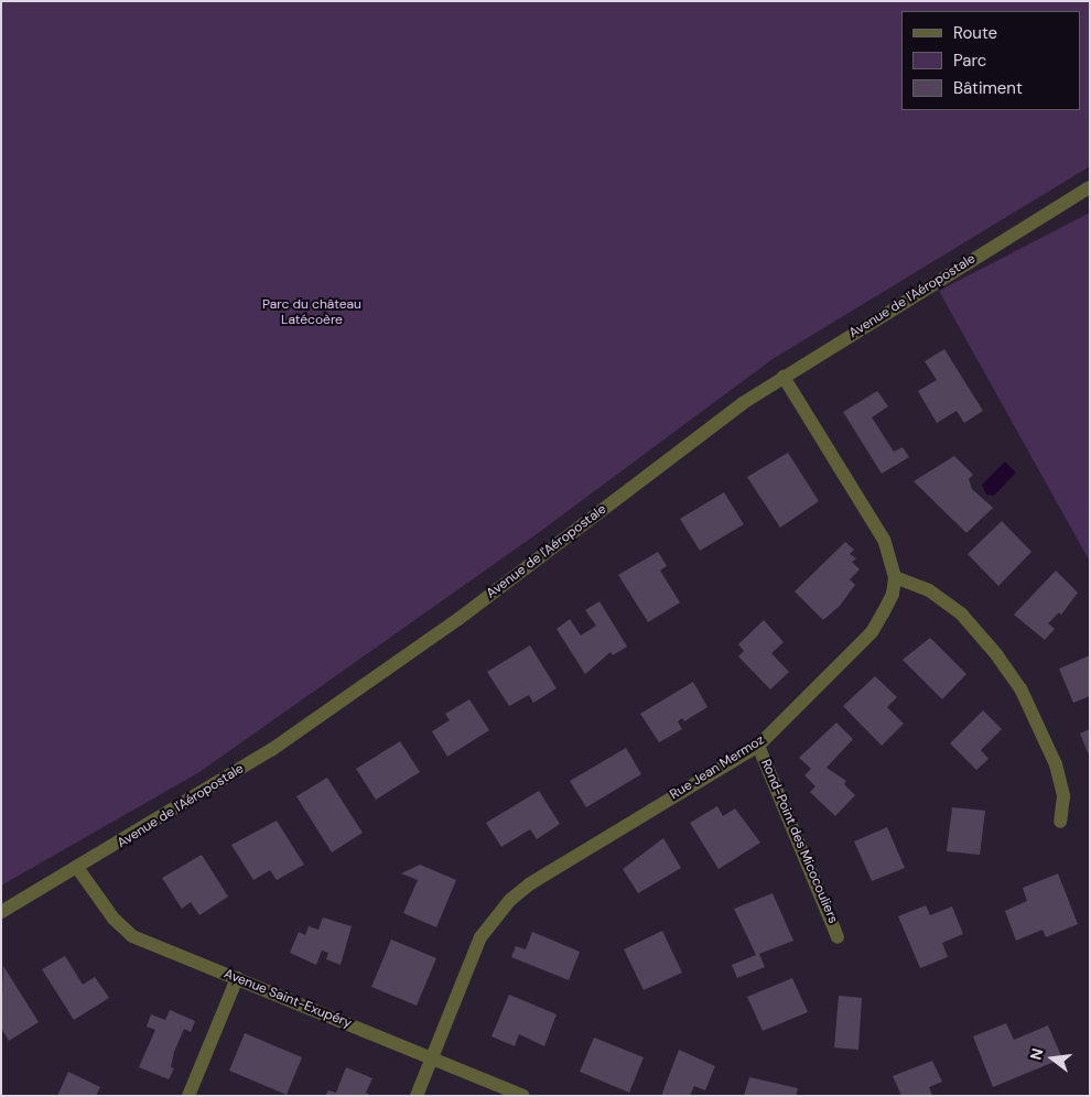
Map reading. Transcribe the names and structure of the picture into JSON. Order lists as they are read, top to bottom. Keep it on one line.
{"streets":{"street":["Avenue de l'Aéropostale","Rue Jean Mermoz","Rond-Point des Micocouliers","Avenue Saint-Exupéry"]},"crossings":[["Avenue de l'Aéropostale","Avenue Saint-Exupéry"],["Rue Jean Mermoz","Rond-Point des Micocouliers"],["Rue Jean Mermoz","Avenue Saint-Exupéry"]],"parks":["Parc du château Latécoère"],"legend":["Route","Parc","Bâtiment"],"north":"left"}
